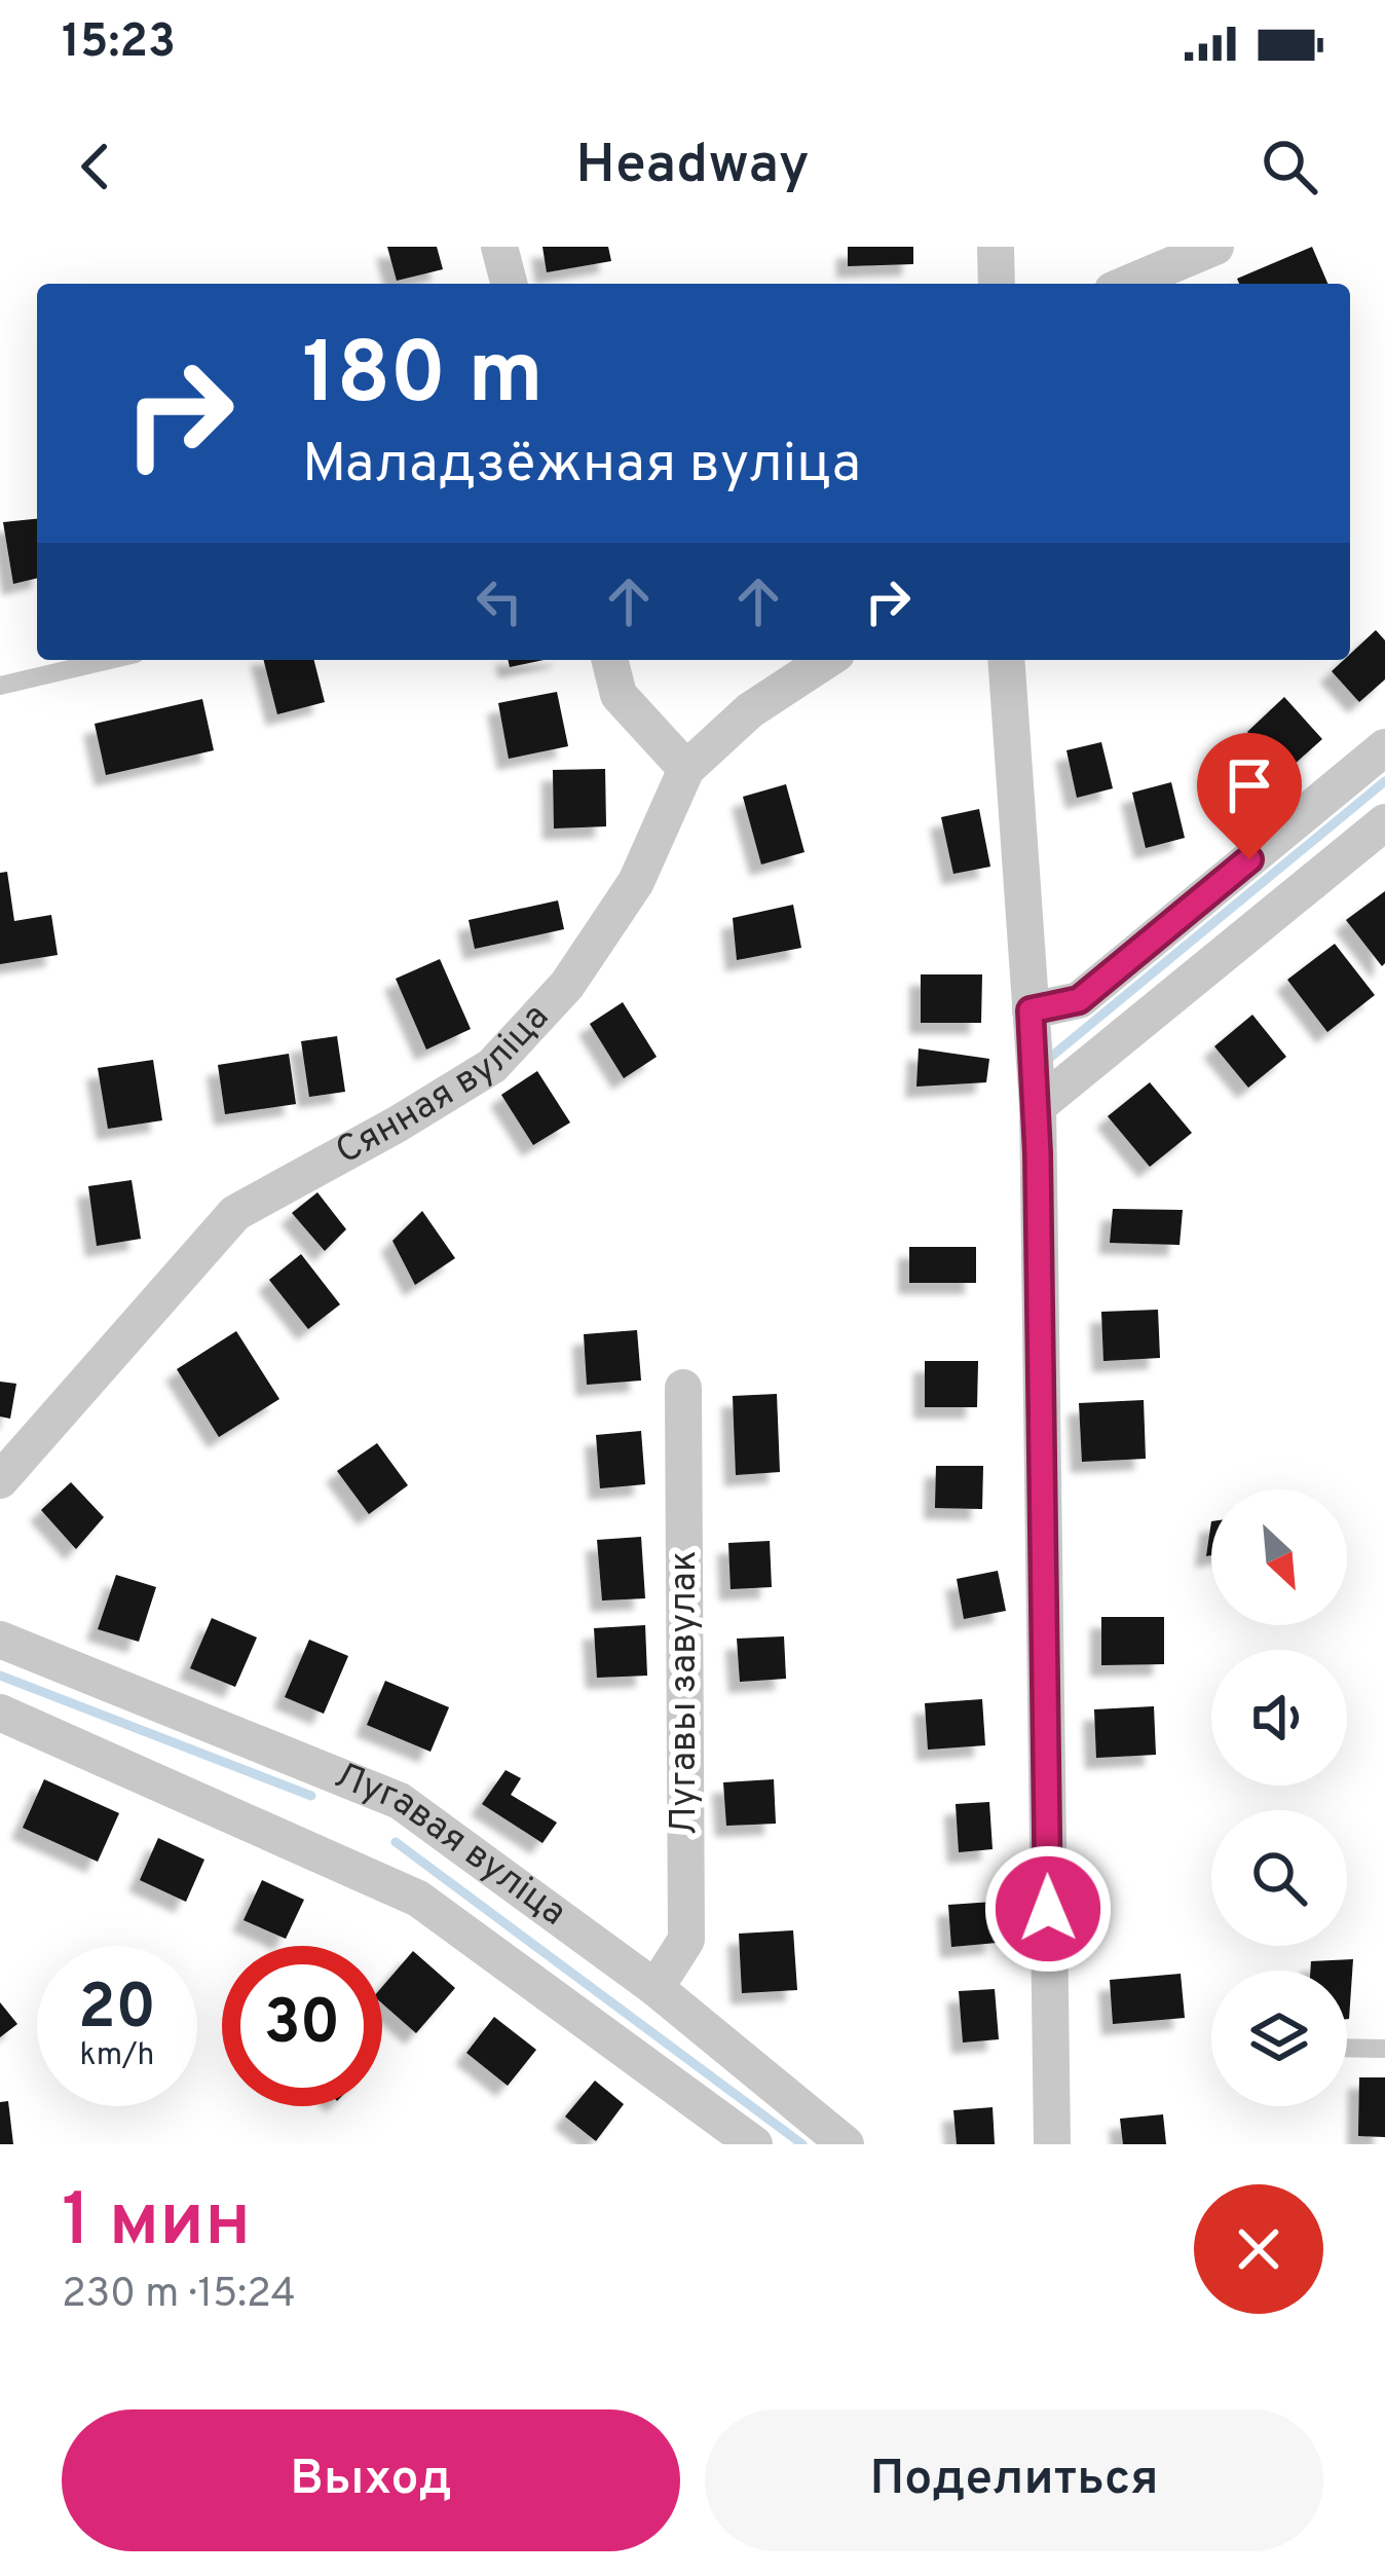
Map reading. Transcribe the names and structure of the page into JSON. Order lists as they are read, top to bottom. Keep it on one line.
{"streets":{"street":["Сянная вуліца","Лугавы завулак","Лугавая вуліца"]},"crossings":[["Лугавы завулак","Лугавая вуліца"]],"north":"bottom right","page":{"status":"15:23","header":"Headway","turn":["180 m","Маладзёжная вуліца"],"speed":"20 km/h","limit":"30","heading":["1 мин","230 m · 15:24"],"buttons":["Выход","Поделиться"]}}
